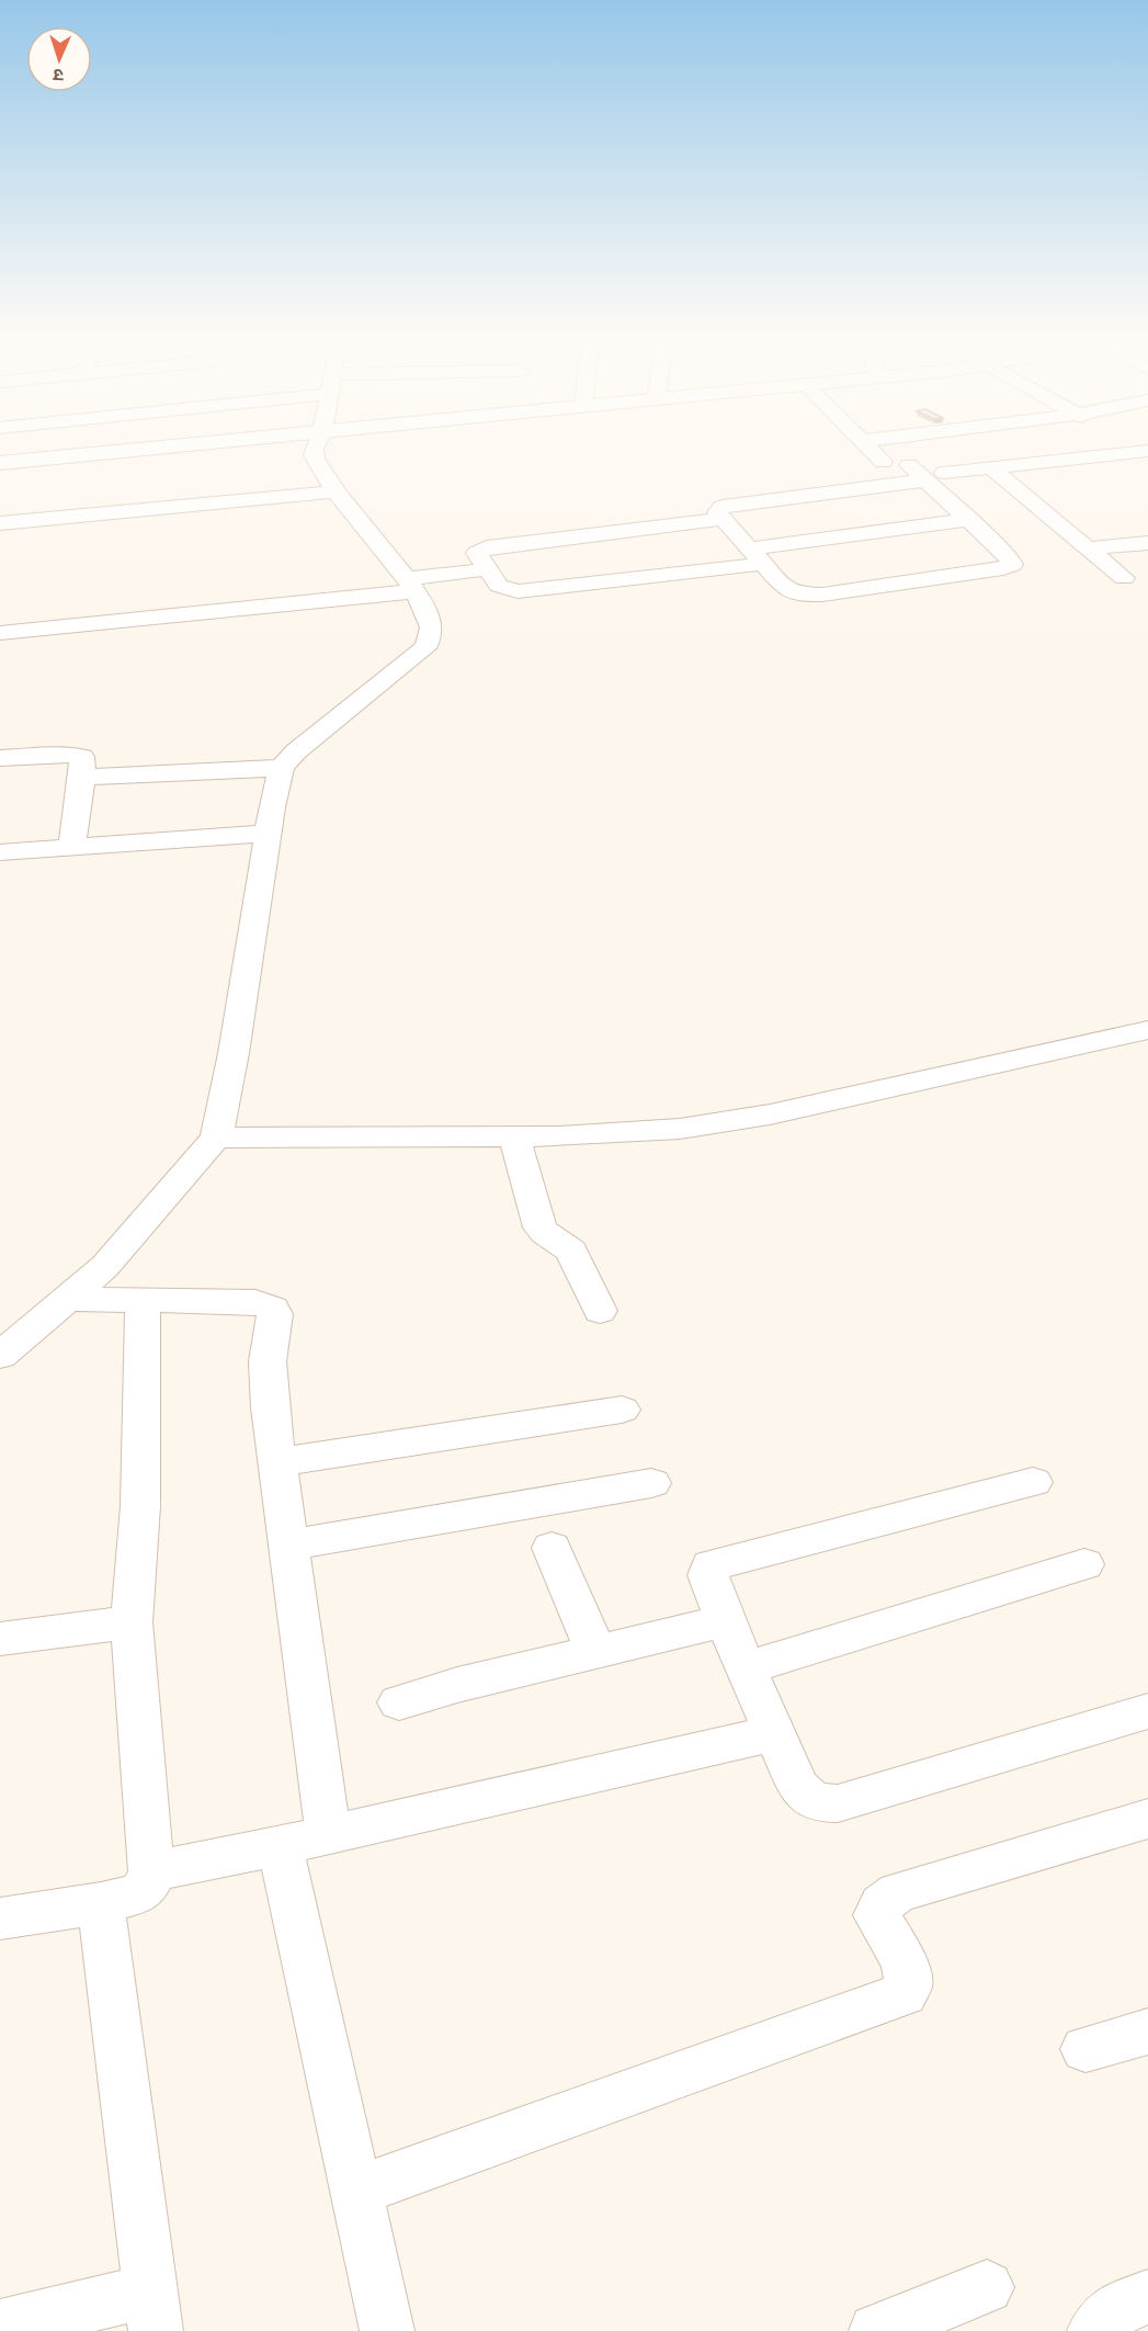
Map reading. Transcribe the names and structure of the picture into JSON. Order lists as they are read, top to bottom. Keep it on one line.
{"north":"bottom"}
